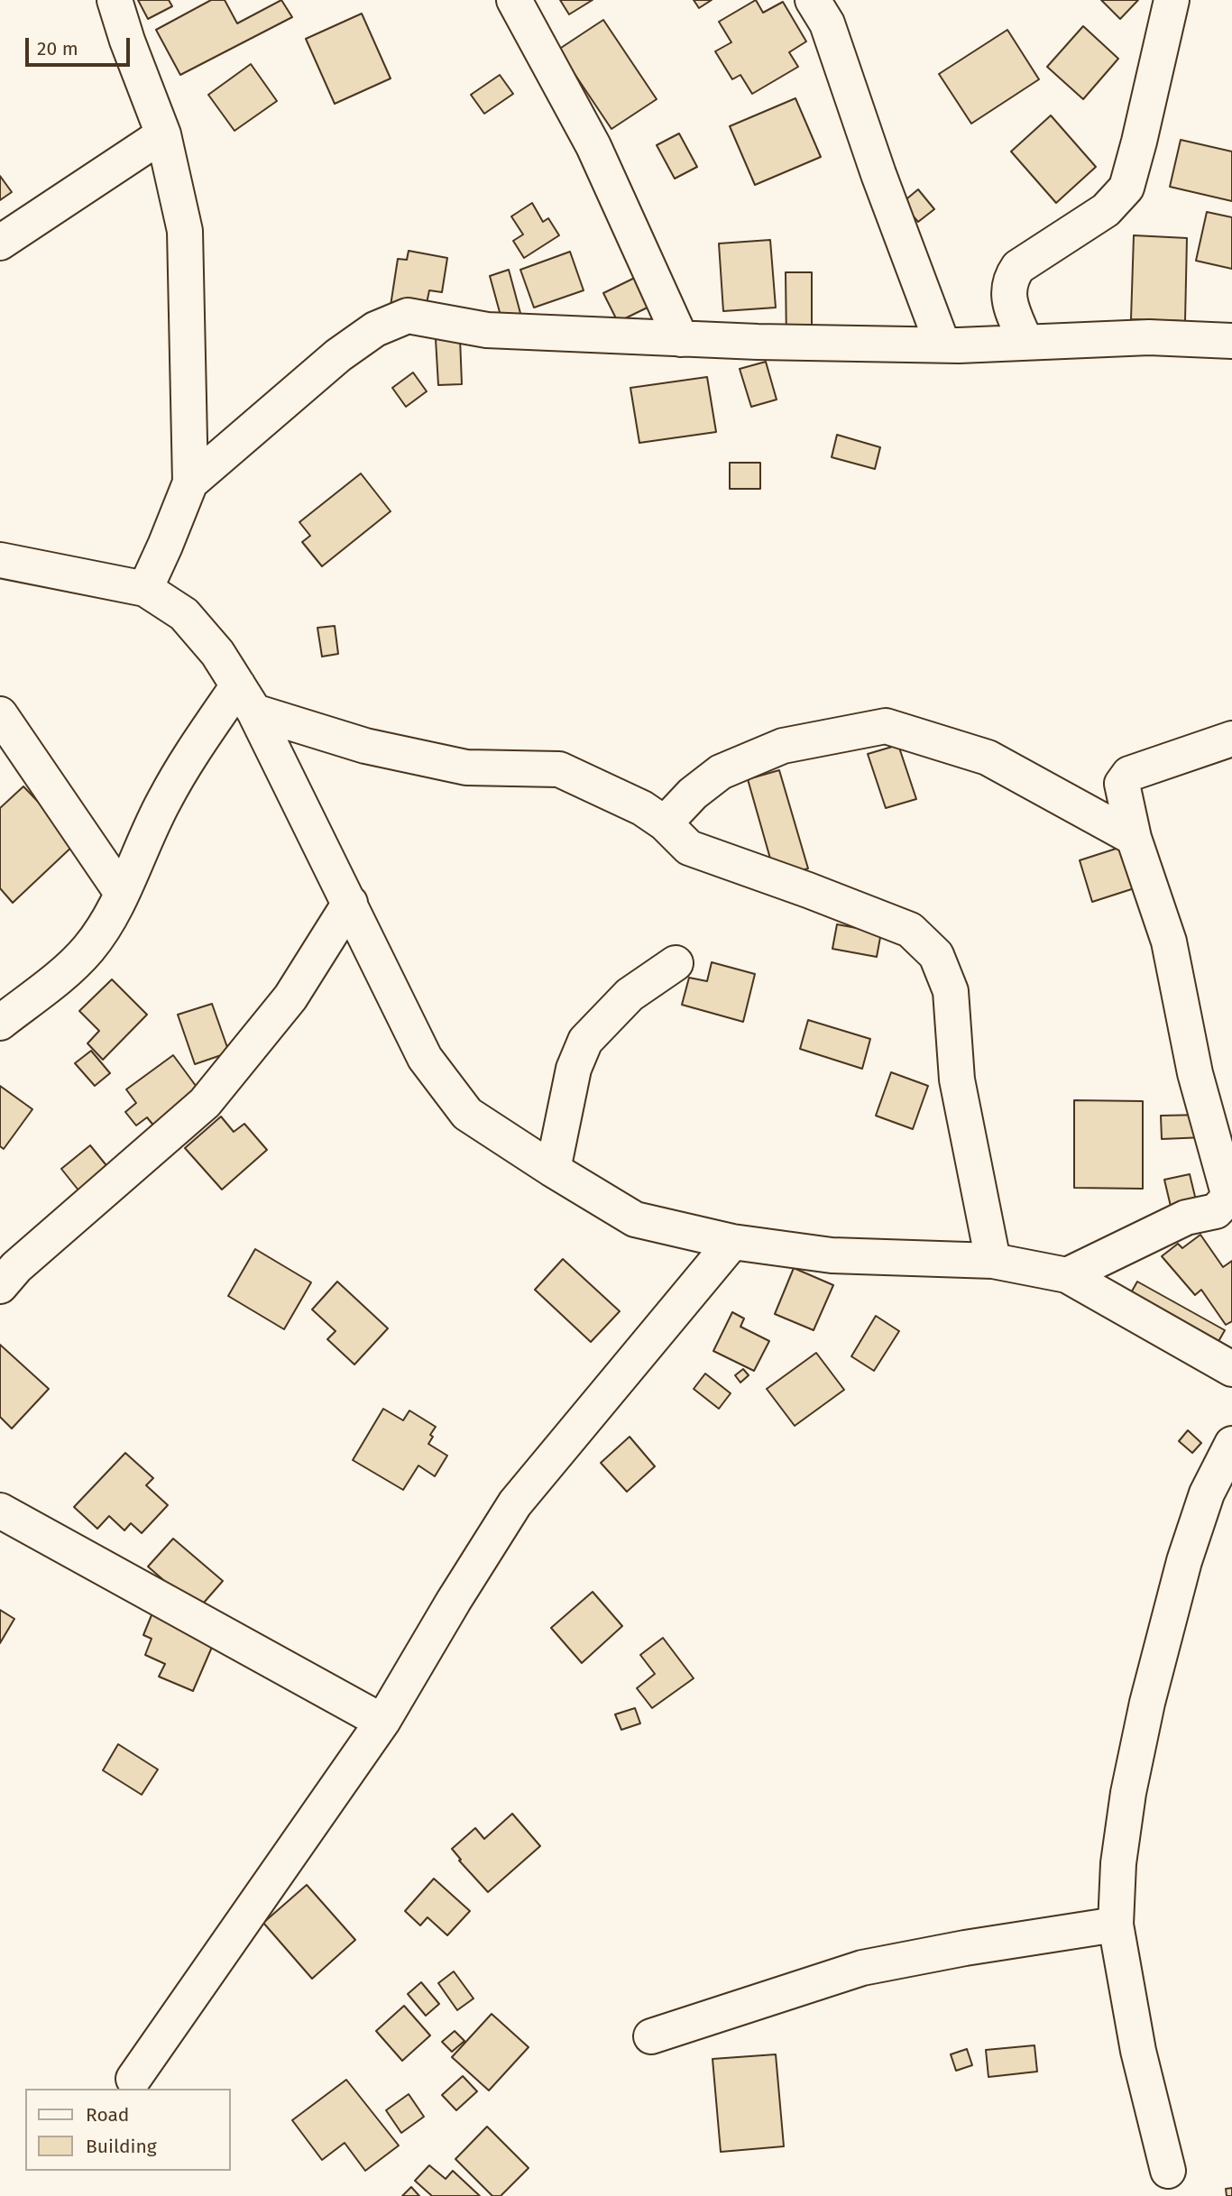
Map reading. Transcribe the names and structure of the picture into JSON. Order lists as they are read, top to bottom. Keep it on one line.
{"legend":["Road","Building"],"scale_bar":"20 m"}
